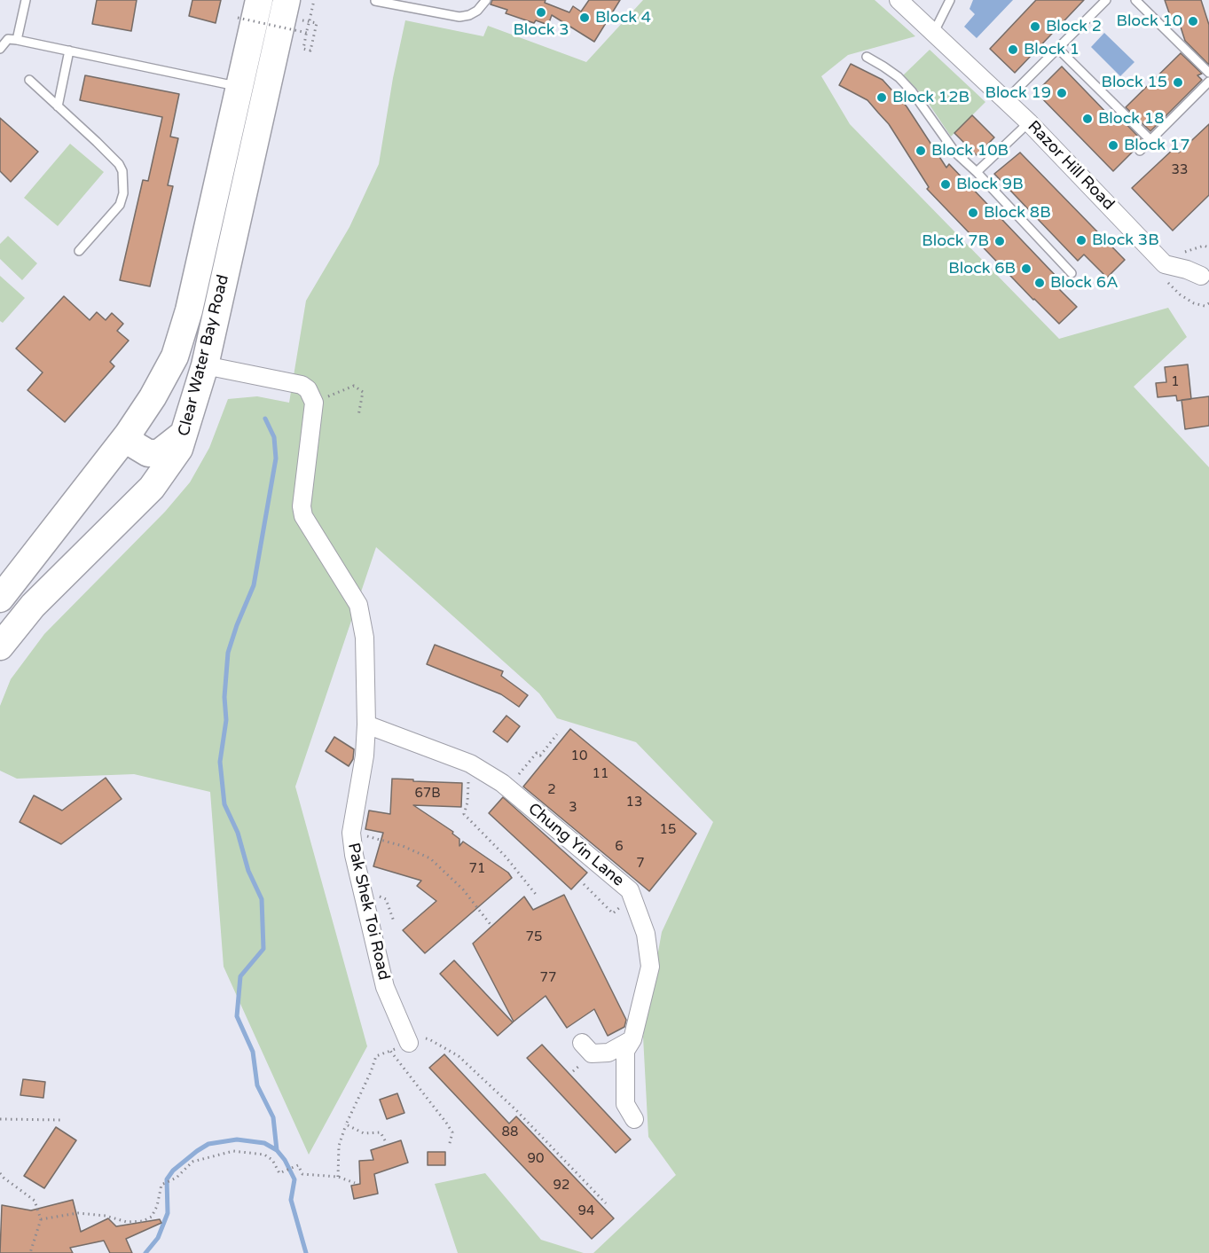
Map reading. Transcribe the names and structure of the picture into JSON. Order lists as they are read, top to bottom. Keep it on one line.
{"streets":{"main road":["Clear Water Bay Road"],"street":["Razor Hill Road","Chung Yin Lane","Pak Shek Toi Road"]},"crossings":[["Chung Yin Lane","Pak Shek Toi Road"]],"places":["Block 3","Block 4","Block 10","Block 2","Block 1","Block 15","Block 19","Block 12B","Block 18","Block 17","Block 10B","Block 9B","Block 8B","Block 3B","Block 7B","Block 6B","Block 6A"],"house_numbers":["33","1","10","11","2","67B","13","3","15","6","7","71","75","77","88","90","92","94"]}
